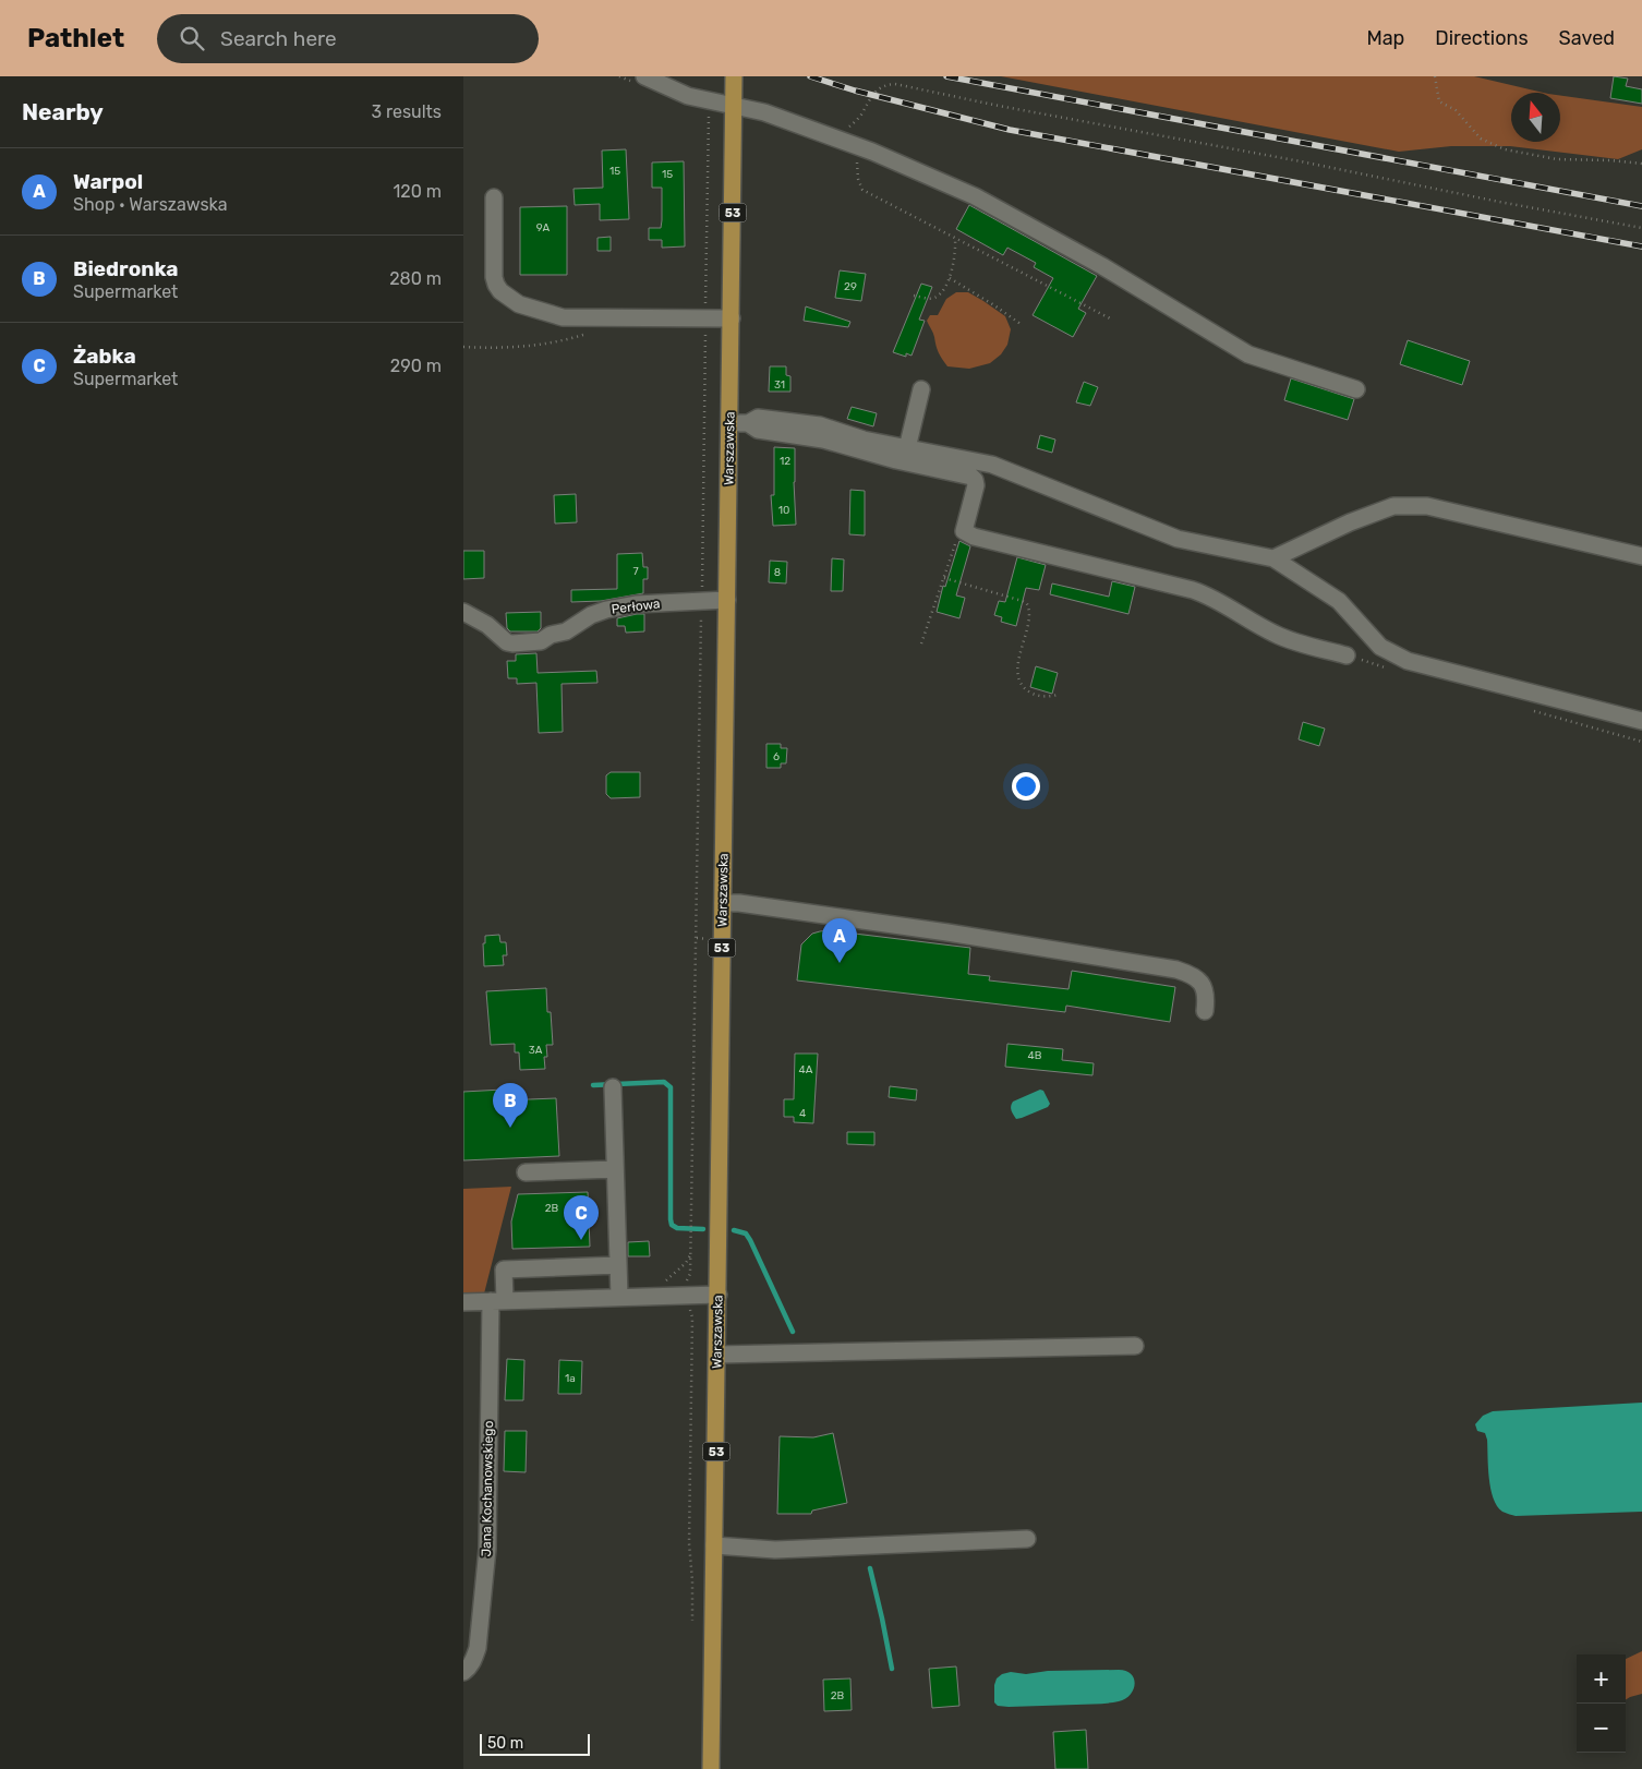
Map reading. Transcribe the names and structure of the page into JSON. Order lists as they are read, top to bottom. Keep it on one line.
{"streets":{"main road":["53","Warszawska"],"street":["Perłowa","Jana Kochanowskiego"]},"crossings":[["Warszawska","Perłowa"]],"house_numbers":["15","15","9A","29","31","12","10","7","8","6","3A","4B","4A","4","2B","1a","2B"],"scale_bar":"50 m","north":"top","page":{"header":"Pathlet","search":"Search here","nav":["Map","Directions","Saved"],"heading":["Nearby","3 results"],"list":[{"mark":"A","name":"Warpol","note":"Shop · Warszawska","value":"120 m"},{"mark":"B","name":"Biedronka","note":"Supermarket","value":"280 m"},{"mark":"C","name":"Żabka","note":"Supermarket","value":"290 m"}],"pins":["A","B","C"],"map_buttons":["+","−"],"scale":"50 m"}}
